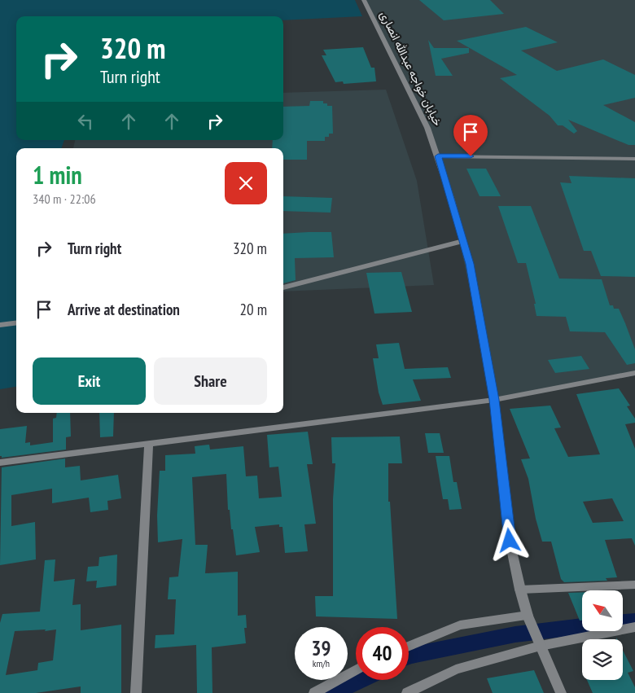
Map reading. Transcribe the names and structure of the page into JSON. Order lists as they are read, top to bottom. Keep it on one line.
{"streets":{"street":["خیابان خواجه عبدالله انصاری"]},"north":"top left","page":{"turn":["320 m","Turn right"],"heading":["1 min","340 m · 22:06"],"list":[{"name":"Turn right","value":"320 m"},{"name":"Arrive at destination","value":"20 m"}],"buttons":["Exit","Share"],"speed":"39 km/h","limit":"40"}}
